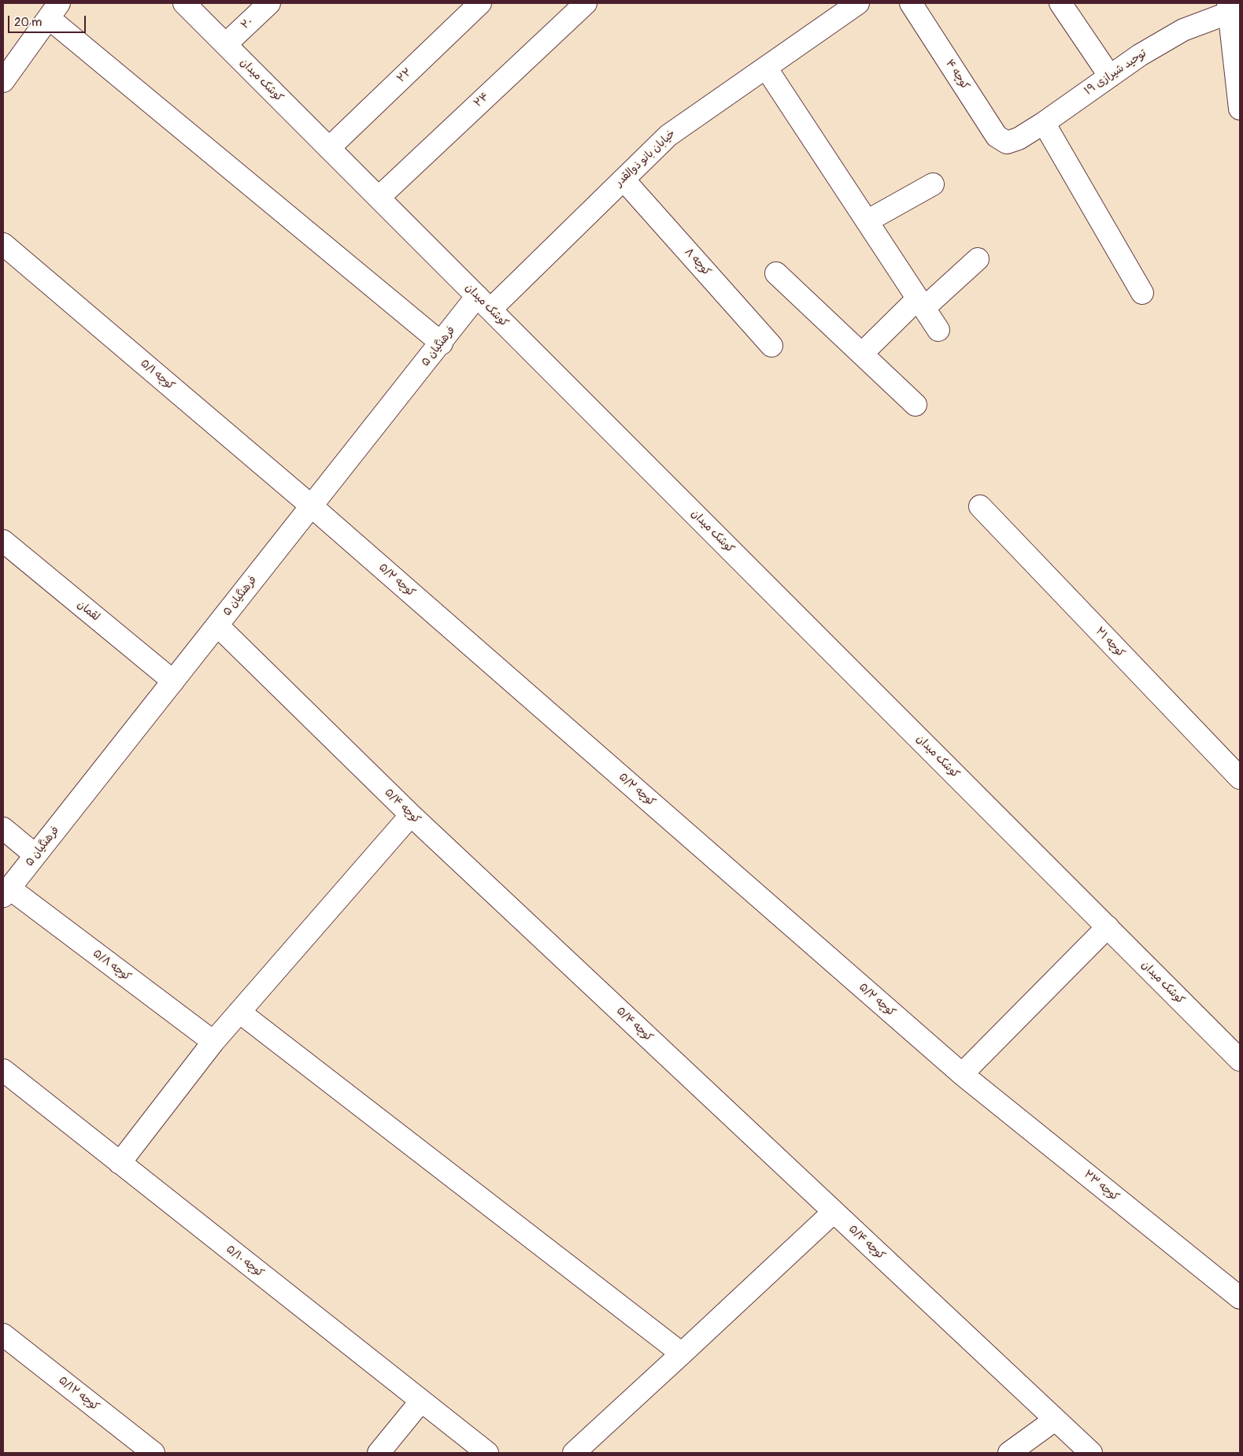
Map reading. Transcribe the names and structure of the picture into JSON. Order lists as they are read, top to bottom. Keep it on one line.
{"streets":{"street":["۲۰","توحید شیرازی ۱۹","کوچه ۴","۲۲","کوشک میدان","۲۴","خیابان بانو ذوالقدر","کوچه ۸","فرهنگیان ۵","کوچه ۵/۱","کوچه ۵/۲","لقمان","کوچه ۲۱","کوچه ۵/۴","کوچه ۵/۸","کوچه ۲۳","کوچه ۵/۱۰","کوچه ۵/۱۲"]},"crossings":[["۲۰","کوشک میدان"],["توحید شیرازی ۱۹","کوچه ۴"],["۲۲","کوشک میدان"],["کوشک میدان","۲۴"],["کوشک میدان","خیابان بانو ذوالقدر"],["کوشک میدان","فرهنگیان ۵"],["خیابان بانو ذوالقدر","کوچه ۸"],["خیابان بانو ذوالقدر","فرهنگیان ۵"],["فرهنگیان ۵","کوچه ۵/۱"],["فرهنگیان ۵","کوچه ۵/۲"],["فرهنگیان ۵","لقمان"],["فرهنگیان ۵","کوچه ۵/۴"],["فرهنگیان ۵","کوچه ۵/۸"],["کوچه ۵/۱","کوچه ۵/۲"],["کوچه ۵/۲","کوچه ۲۳"]],"scale_bar":"20 m"}
